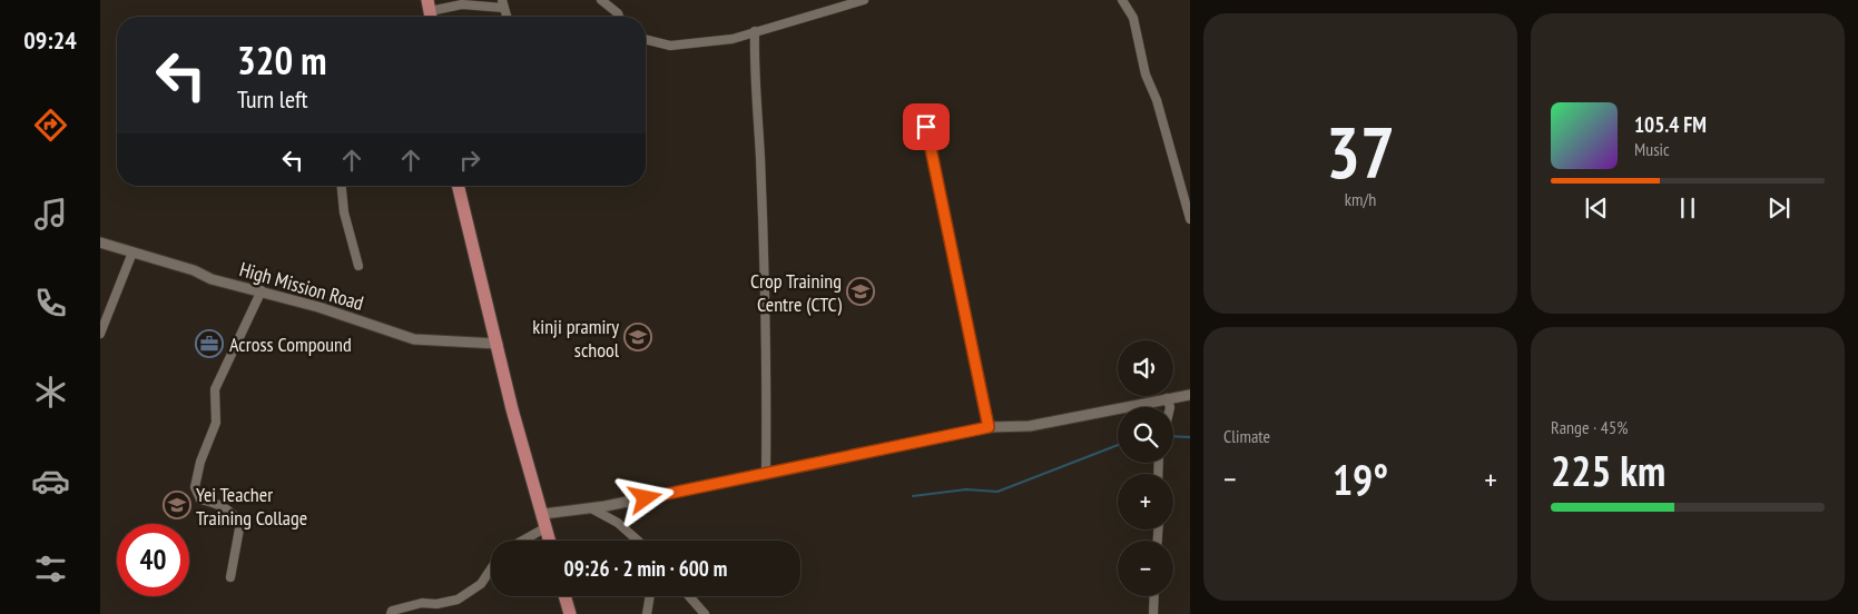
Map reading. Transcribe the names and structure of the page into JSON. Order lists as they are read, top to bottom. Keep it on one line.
{"streets":{"street":["High Mission Road"]},"places":{"school or university":["Crop Training Centre (CTC)","kinji pramiry school","Yei Teacher Training Collage"],"office":["Across Compound"]},"page":{"tabs":"09:24","tile":[["37","km/h"],"Climate",["Range · 45%","225 km"]],"turn":["320 m","Turn left"],"song":["105.4 FM","Music"],"map_buttons":["+","−"],"heat":["−","19°","+"],"limit":"40","trip":"09:26 · 2 min · 600 m"}}
